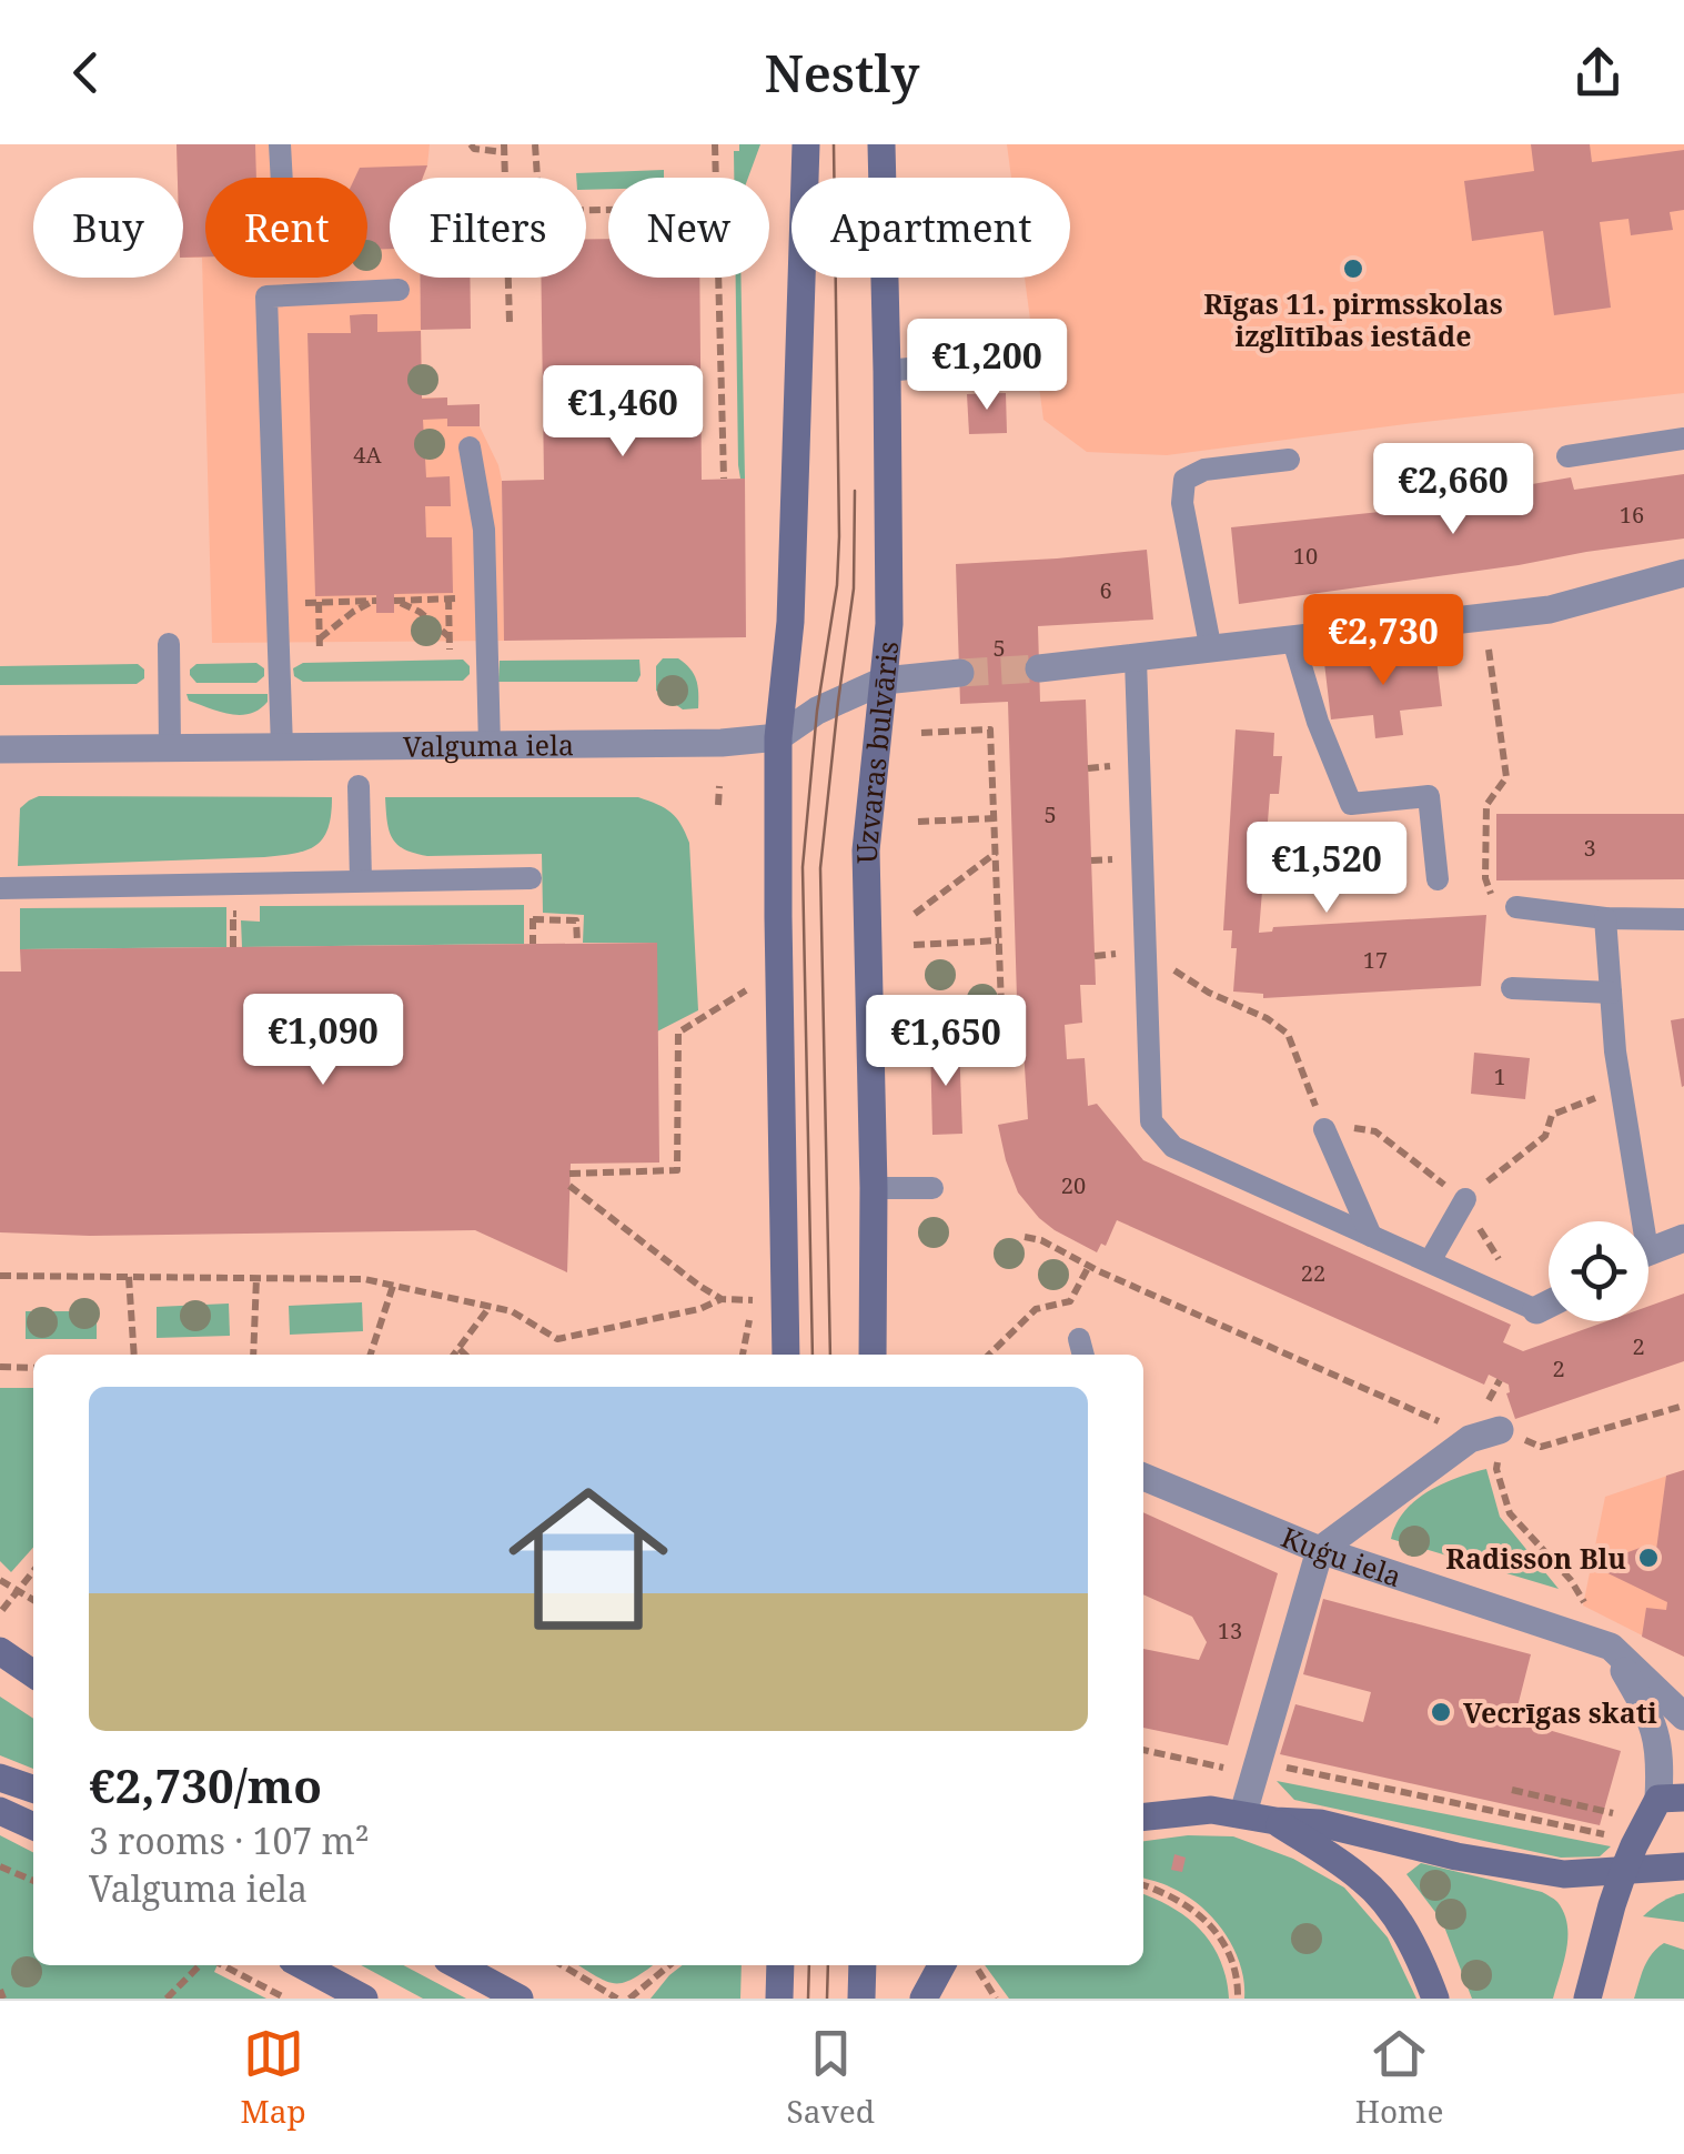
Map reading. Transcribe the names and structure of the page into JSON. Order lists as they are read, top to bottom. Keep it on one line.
{"streets":{"main road":["Uzvaras bulvāris"],"street":["Valguma iela","Kuģu iela"]},"crossings":[["Valguma iela","Uzvaras bulvāris"]],"places":["Rīgas 11. pirmsskolas izglītības iestāde","Radisson Blu","Vecrīgas skati"],"house_numbers":["4A","16","10","6","5","5","3","17","1","20","22","2","2","13"],"page":{"header":"Nestly","chip":["Buy","Rent","Filters","New","Apartment"],"price":["€1,200","€1,460","€2,660","€2,730","€1,520","€1,090","€1,650"],"list":[{"name":"€2,730/mo","note":"3 rooms · 107 m² · Valguma iela"}],"tabs":["Map","Saved","Home"]}}
